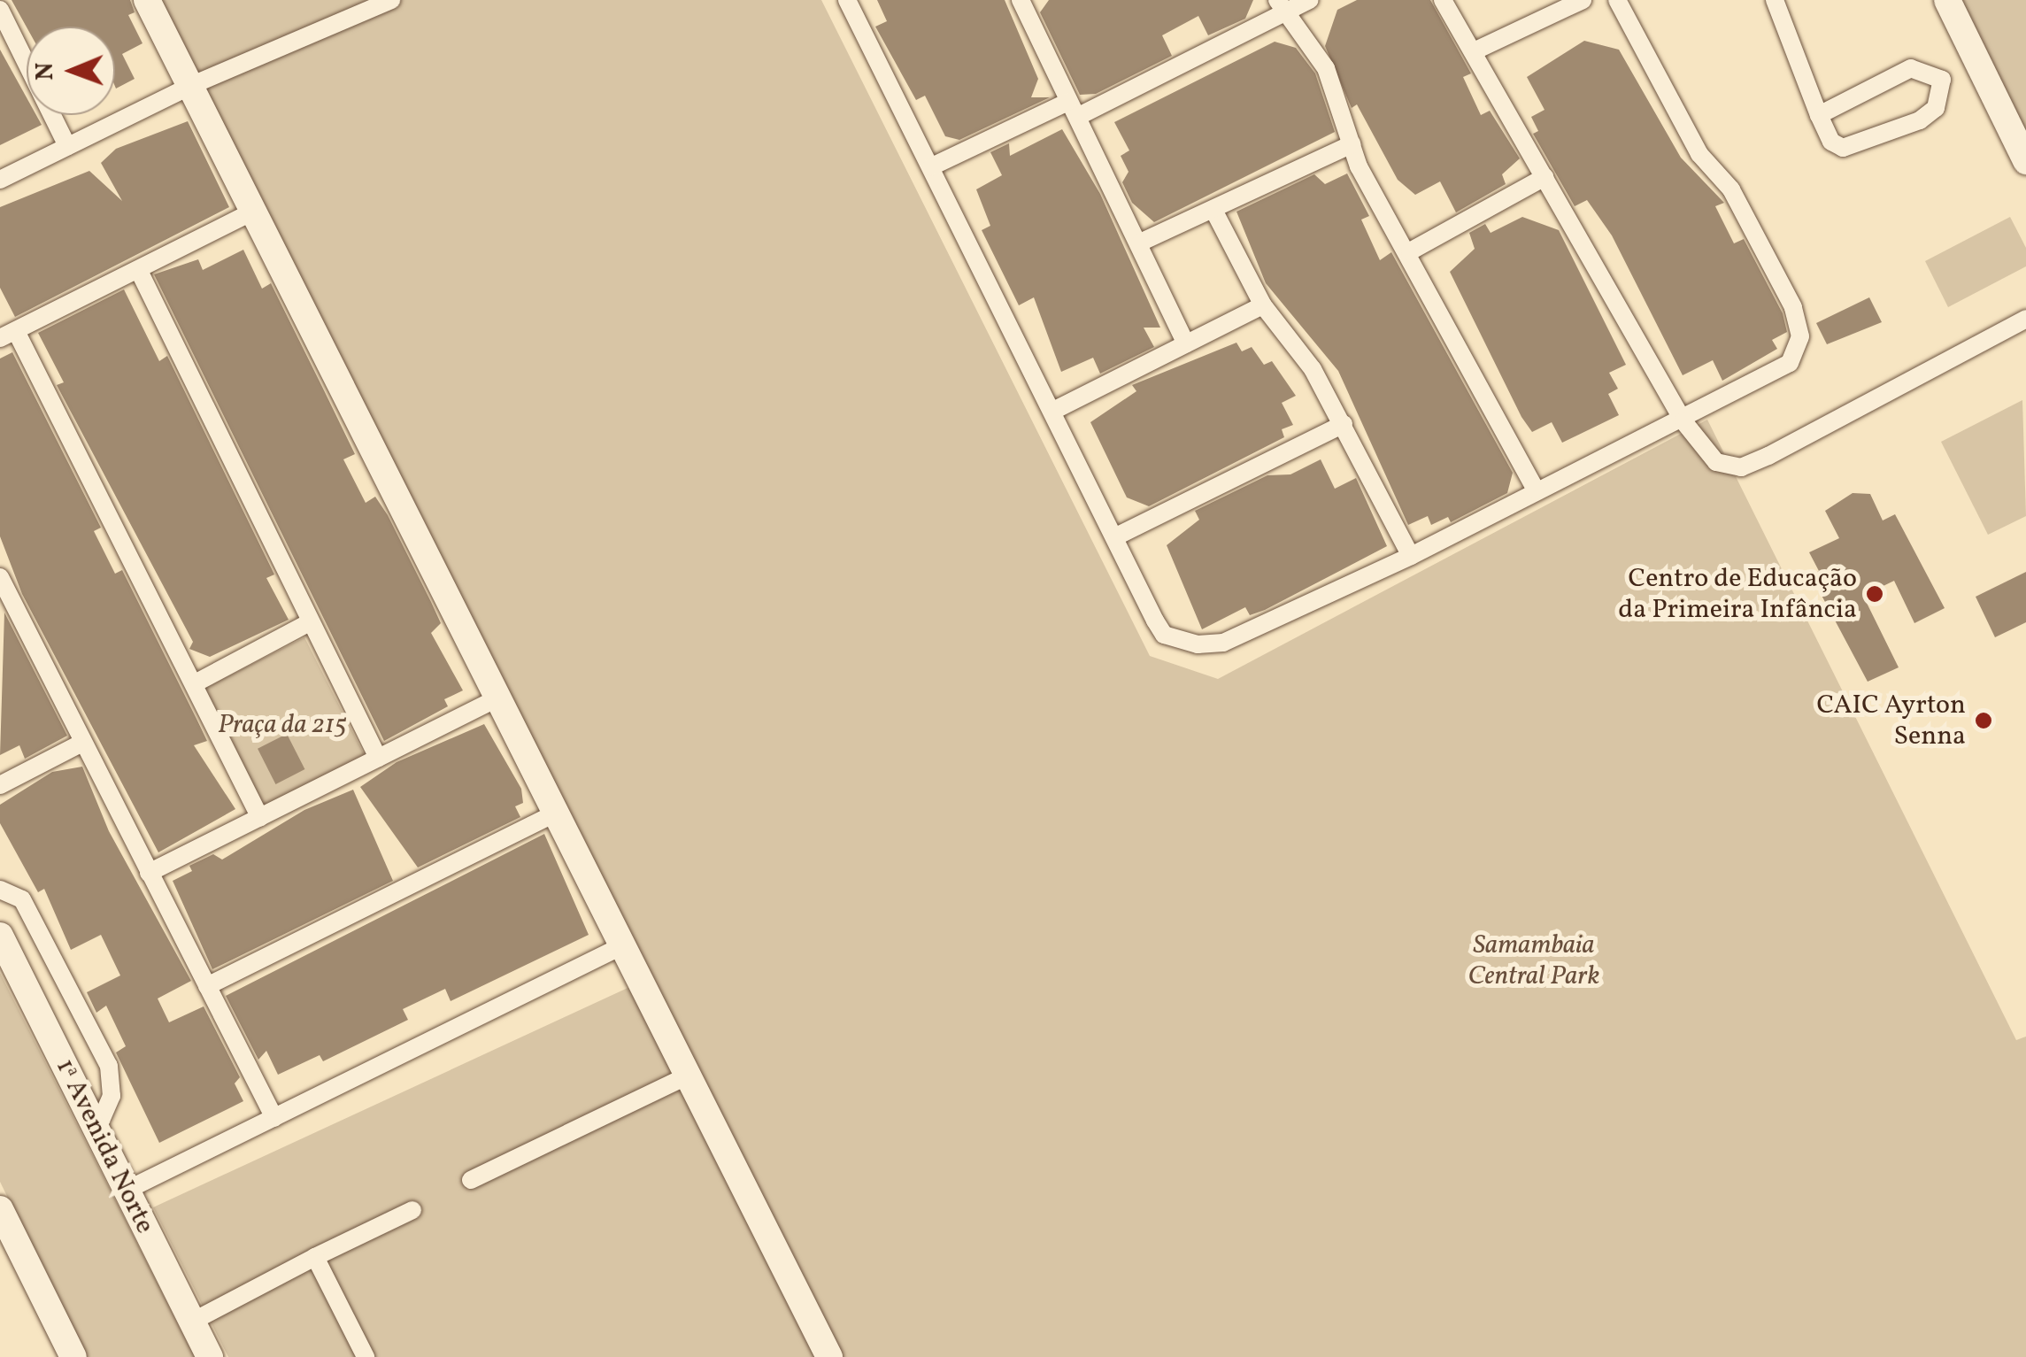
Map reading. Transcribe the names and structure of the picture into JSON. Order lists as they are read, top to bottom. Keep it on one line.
{"streets":{"street":["1ᵃ Avenida Norte"]},"parks":["Praça da 215","Samambaia Central Park"],"places":["Centro de Educação da Primeira Infância","CAIC Ayrton Senna"],"north":"left"}
